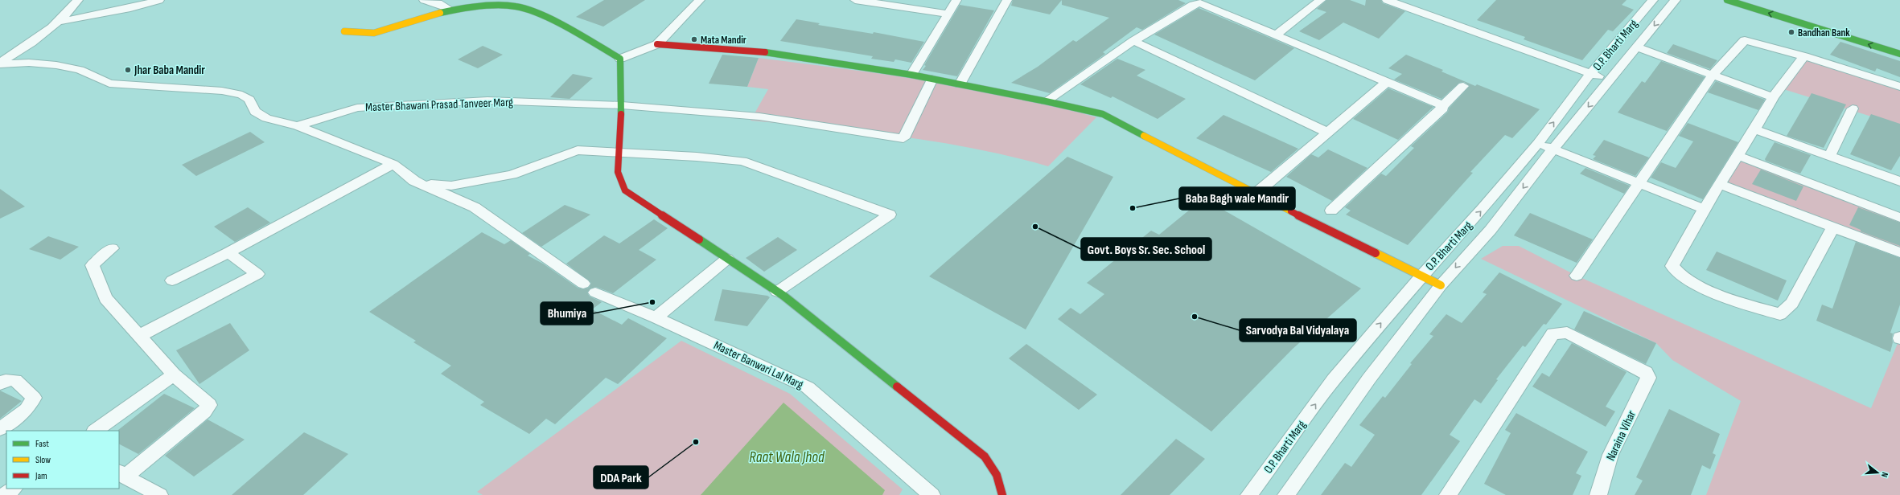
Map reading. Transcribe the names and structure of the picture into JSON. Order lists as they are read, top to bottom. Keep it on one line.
{"streets":{"street":["O.P. Bharti Marg","Master Bhawani Prasad Tanveer Marg","Master Banwari Lal Marg","Naraina Vihar"]},"water":["Raat Wala Jhod"],"places":["Bandhan Bank","Mata Mandir","Jhar Baba Mandir","Baba Bagh wale Mandir","Govt. Boys Sr. Sec. School","Bhumiya","Sarvodya Bal Vidyalaya","DDA Park"],"legend":["Fast","Slow","Jam"],"north":"right"}
